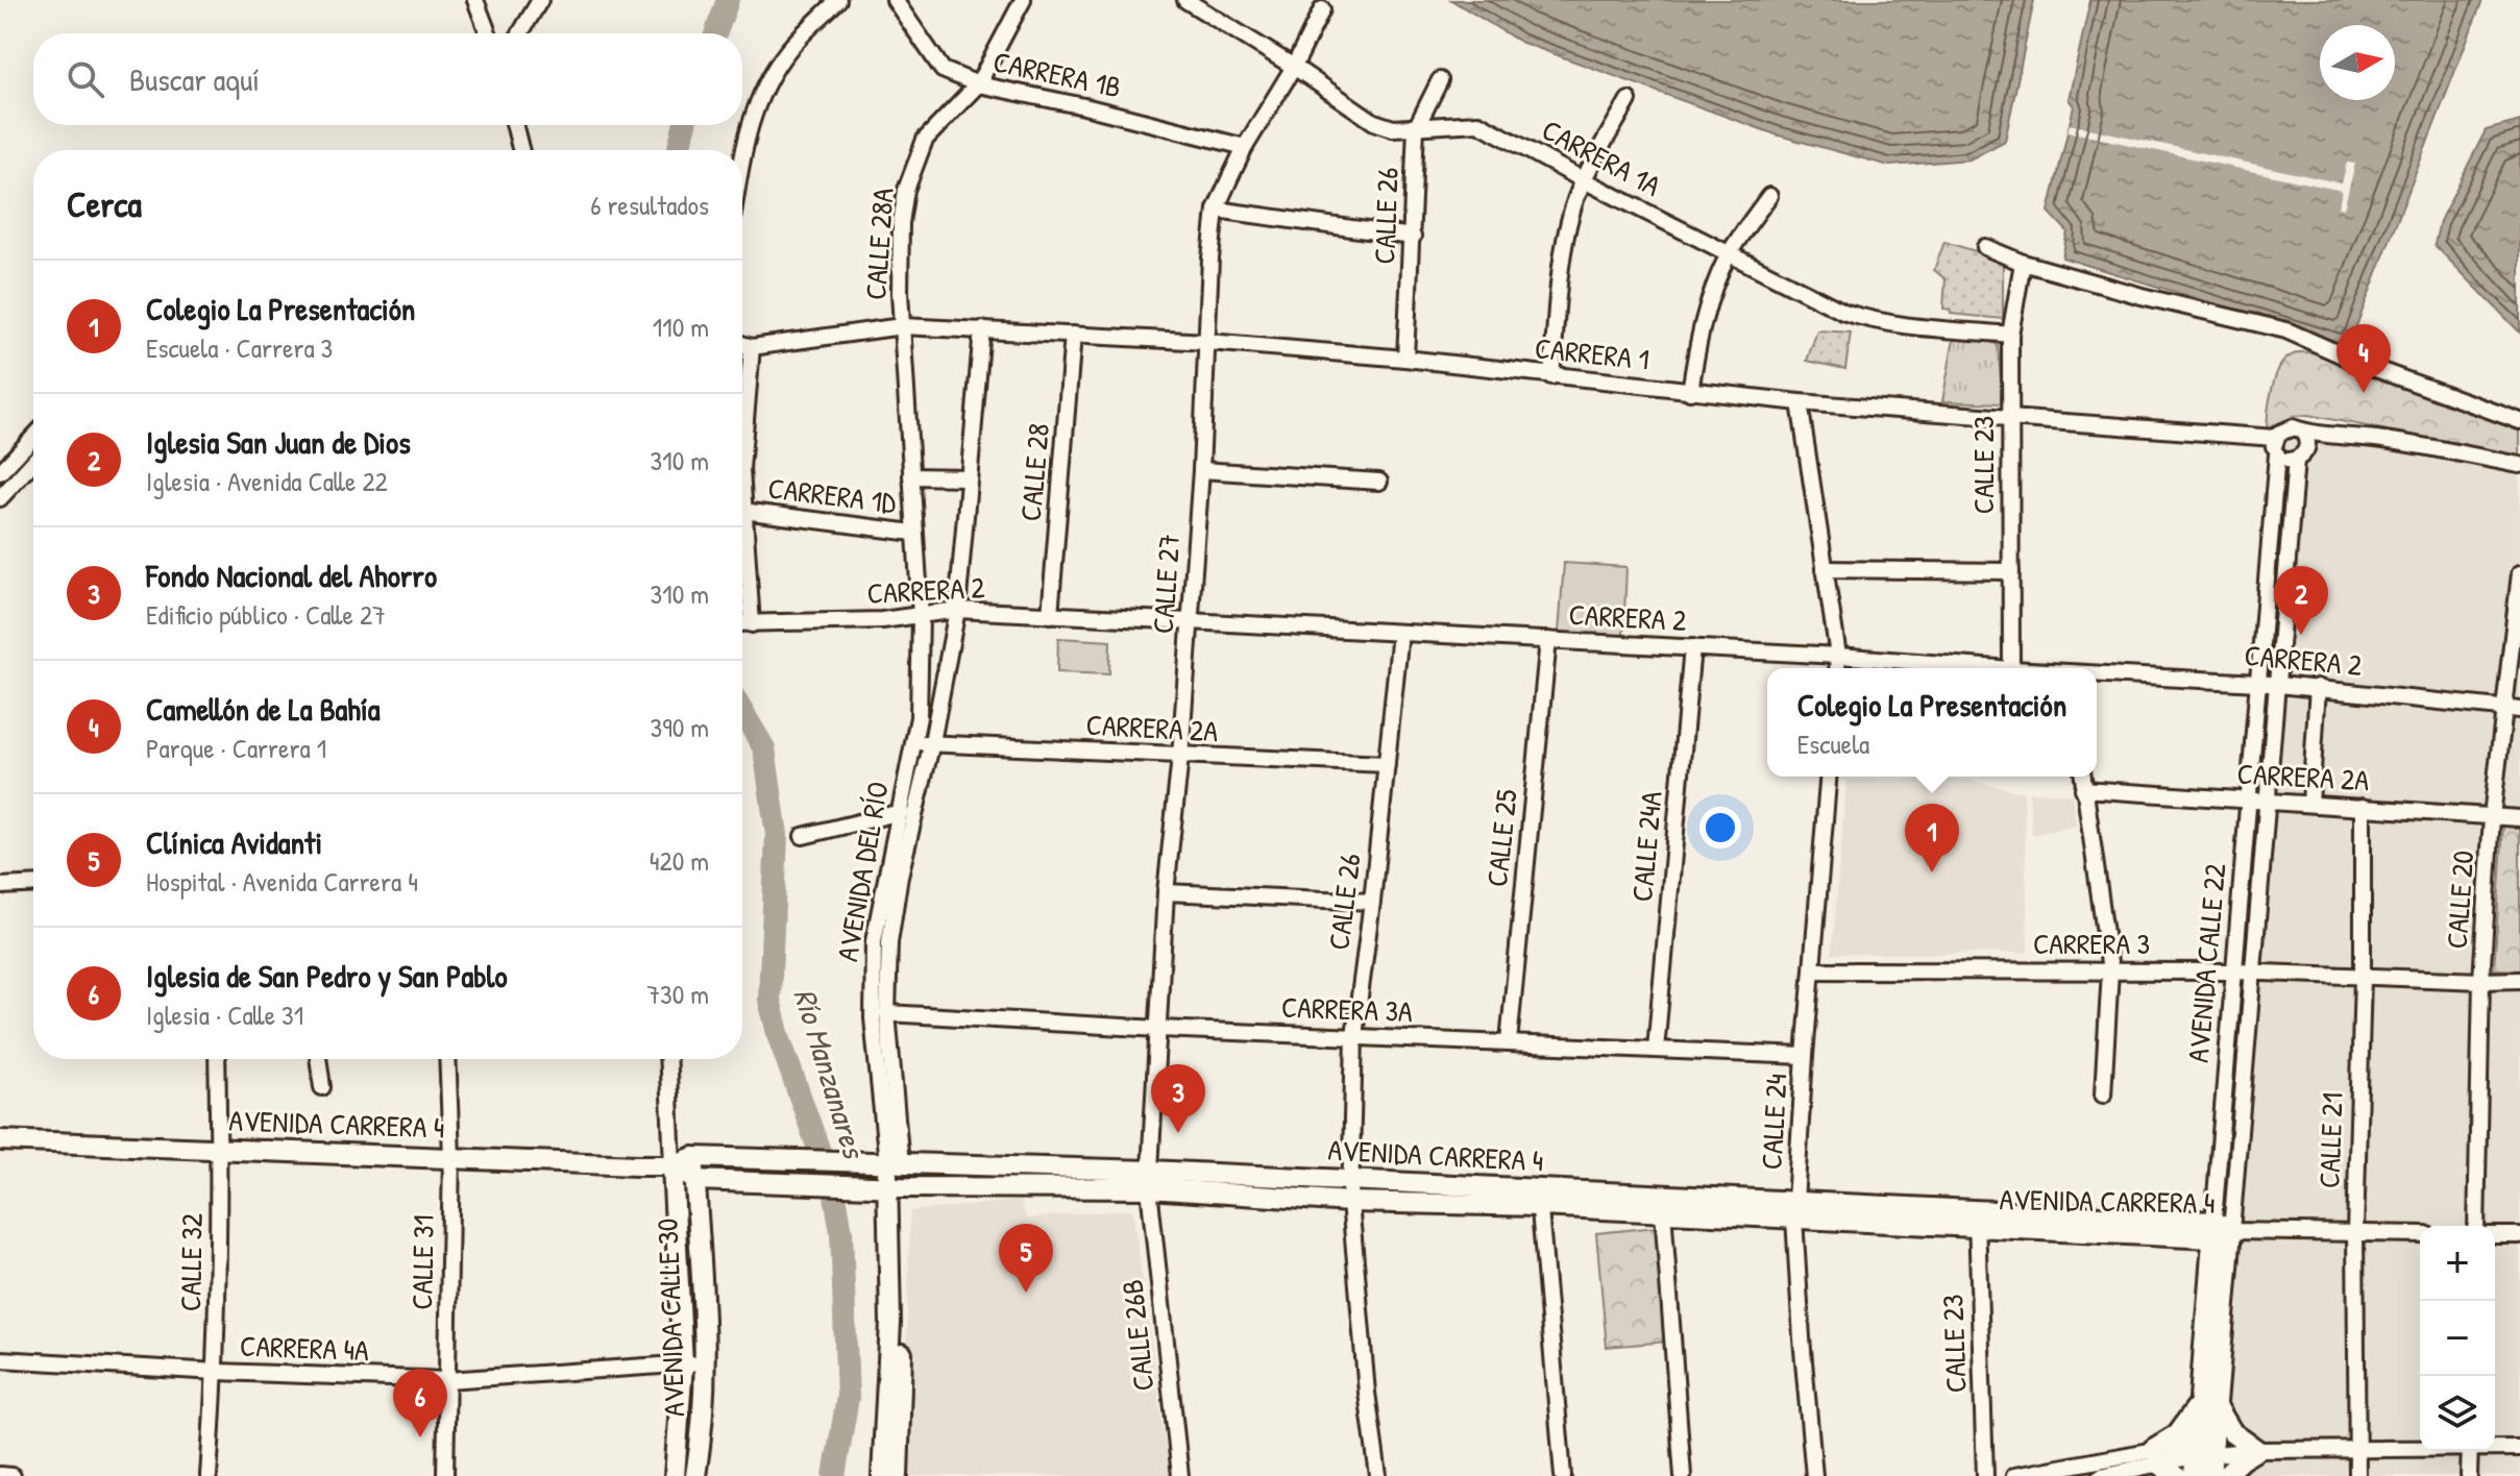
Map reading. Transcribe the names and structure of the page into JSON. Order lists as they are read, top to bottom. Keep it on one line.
{"streets":{"main road":["AVENIDA DEL RÍO","AVENIDA CALLE 22","AVENIDA CARRERA 4","AVENIDA CALLE 30"],"street":["CARRERA 1B","CARRERA 1A","CALLE 26","CALLE 28A","CARRERA 1","CALLE 23","CALLE 28","CARRERA 1D","CALLE 27","CARRERA 2","CARRERA 2A","CALLE 25","CALLE 24A","CALLE 20","CARRERA 3","CARRERA 3A","CALLE 24","CALLE 21","CALLE 32","CALLE 31","CALLE 26B","CARRERA 4A"]},"crossings":[["CARRERA 1B","CALLE 28A"],["CARRERA 1B","CALLE 27"],["CARRERA 1A","CALLE 26"],["CARRERA 1A","CALLE 23"],["CARRERA 1A","CALLE 27"],["CALLE 26","CARRERA 1"],["CALLE 26","CARRERA 2"],["CALLE 26","CARRERA 2A"],["CALLE 26","CARRERA 3A"],["CALLE 26","AVENIDA CARRERA 4"],["CALLE 28A","CARRERA 1"],["CALLE 28A","AVENIDA DEL RÍO"],["CARRERA 1","CALLE 23"],["CARRERA 1","CALLE 28"],["CARRERA 1","CALLE 27"],["CARRERA 1","AVENIDA DEL RÍO"],["CARRERA 1","AVENIDA CALLE 22"],["CALLE 23","AVENIDA CARRERA 4"],["CALLE 28","CARRERA 2"],["CARRERA 1D","AVENIDA DEL RÍO"],["CALLE 27","CARRERA 2"],["CALLE 27","CARRERA 2A"],["CALLE 27","CARRERA 3A"],["CALLE 27","AVENIDA CARRERA 4"],["CALLE 27","CALLE 26B"],["CARRERA 2","CALLE 25"],["CARRERA 2","CALLE 24A"],["CARRERA 2","AVENIDA DEL RÍO"],["CARRERA 2","CALLE 20"],["CARRERA 2","AVENIDA CALLE 22"],["CARRERA 2A","AVENIDA DEL RÍO"],["CARRERA 2A","CALLE 20"],["CARRERA 2A","AVENIDA CALLE 22"],["CARRERA 2A","CALLE 21"],["CALLE 25","CARRERA 3A"],["CALLE 24A","CARRERA 3A"],["AVENIDA DEL RÍO","CARRERA 3A"],["AVENIDA DEL RÍO","AVENIDA CARRERA 4"],["CALLE 20","CARRERA 3"],["CARRERA 3","AVENIDA CALLE 22"],["CARRERA 3","CALLE 24"],["CARRERA 3","CALLE 21"],["AVENIDA CALLE 22","AVENIDA CARRERA 4"],["CARRERA 3A","CALLE 24"],["CALLE 24","AVENIDA CARRERA 4"],["AVENIDA CARRERA 4","CALLE 32"],["AVENIDA CARRERA 4","CALLE 31"],["AVENIDA CARRERA 4","AVENIDA CALLE 30"],["AVENIDA CARRERA 4","CALLE 26B"],["CALLE 32","CARRERA 4A"],["CALLE 31","CARRERA 4A"],["AVENIDA CALLE 30","CARRERA 4A"]],"water":["Río Manzanares"],"north":"right","page":{"search":"Buscar aquí","heading":["Cerca","6 resultados"],"list":[{"mark":"1","name":"Colegio La Presentación","note":"Escuela · Carrera 3","value":"110 m"},{"mark":"2","name":"Iglesia San Juan de Dios","note":"Iglesia · Avenida Calle 22","value":"310 m"},{"mark":"3","name":"Fondo Nacional del Ahorro","note":"Edificio público · Calle 27","value":"310 m"},{"mark":"4","name":"Camellón de La Bahía","note":"Parque · Carrera 1","value":"390 m"},{"mark":"5","name":"Clínica Avidanti","note":"Hospital · Avenida Carrera 4","value":"420 m"},{"mark":"6","name":"Iglesia de San Pedro y San Pablo","note":"Iglesia · Calle 31","value":"730 m"}],"pins":["4","2","1","3","5","6"],"popup":["Colegio La Presentación","Escuela"],"map_buttons":["+","−"]}}
